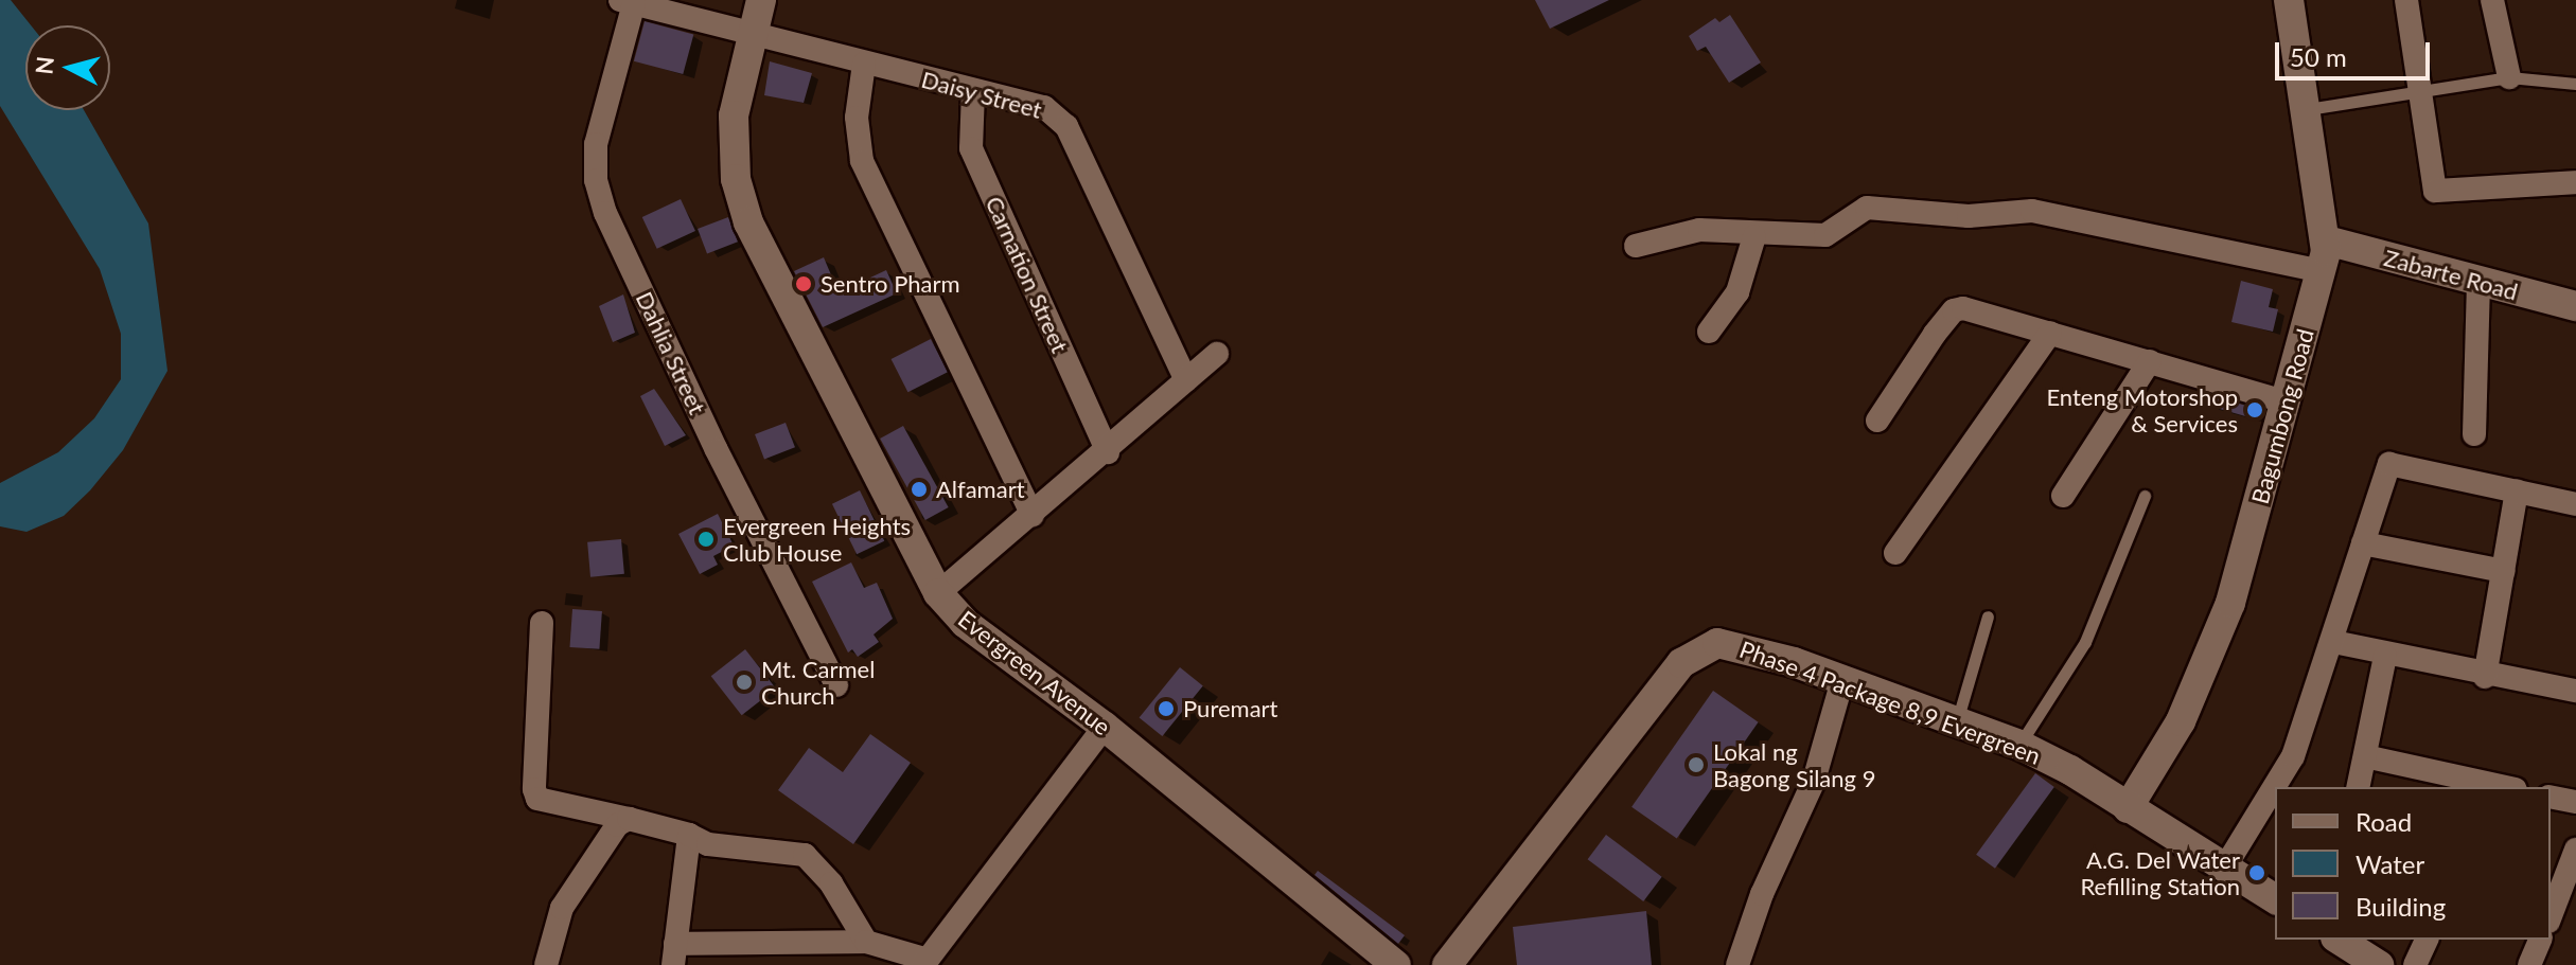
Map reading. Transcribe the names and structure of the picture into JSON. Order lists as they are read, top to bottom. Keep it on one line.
{"streets":{"street":["Daisy Street","Carnation Street","Zabarte Road","Dahlia Street","Bagumbong Road","Evergreen Avenue","Phase 4 Package 8,9 Evergreen"]},"crossings":[["Daisy Street","Carnation Street"],["Daisy Street","Dahlia Street"],["Daisy Street","Evergreen Avenue"],["Zabarte Road","Bagumbong Road"],["Bagumbong Road","Phase 4 Package 8,9 Evergreen"]],"places":["Sentro Pharm","Enteng Motorshop & Services","Alfamart","Evergreen Heights Club House","Mt. Carmel Church","Puremart","Lokal ng Bagong Silang 9","A.G. Del Water Refilling Station"],"legend":["Road","Water","Building"],"scale_bar":"50 m","north":"left"}
